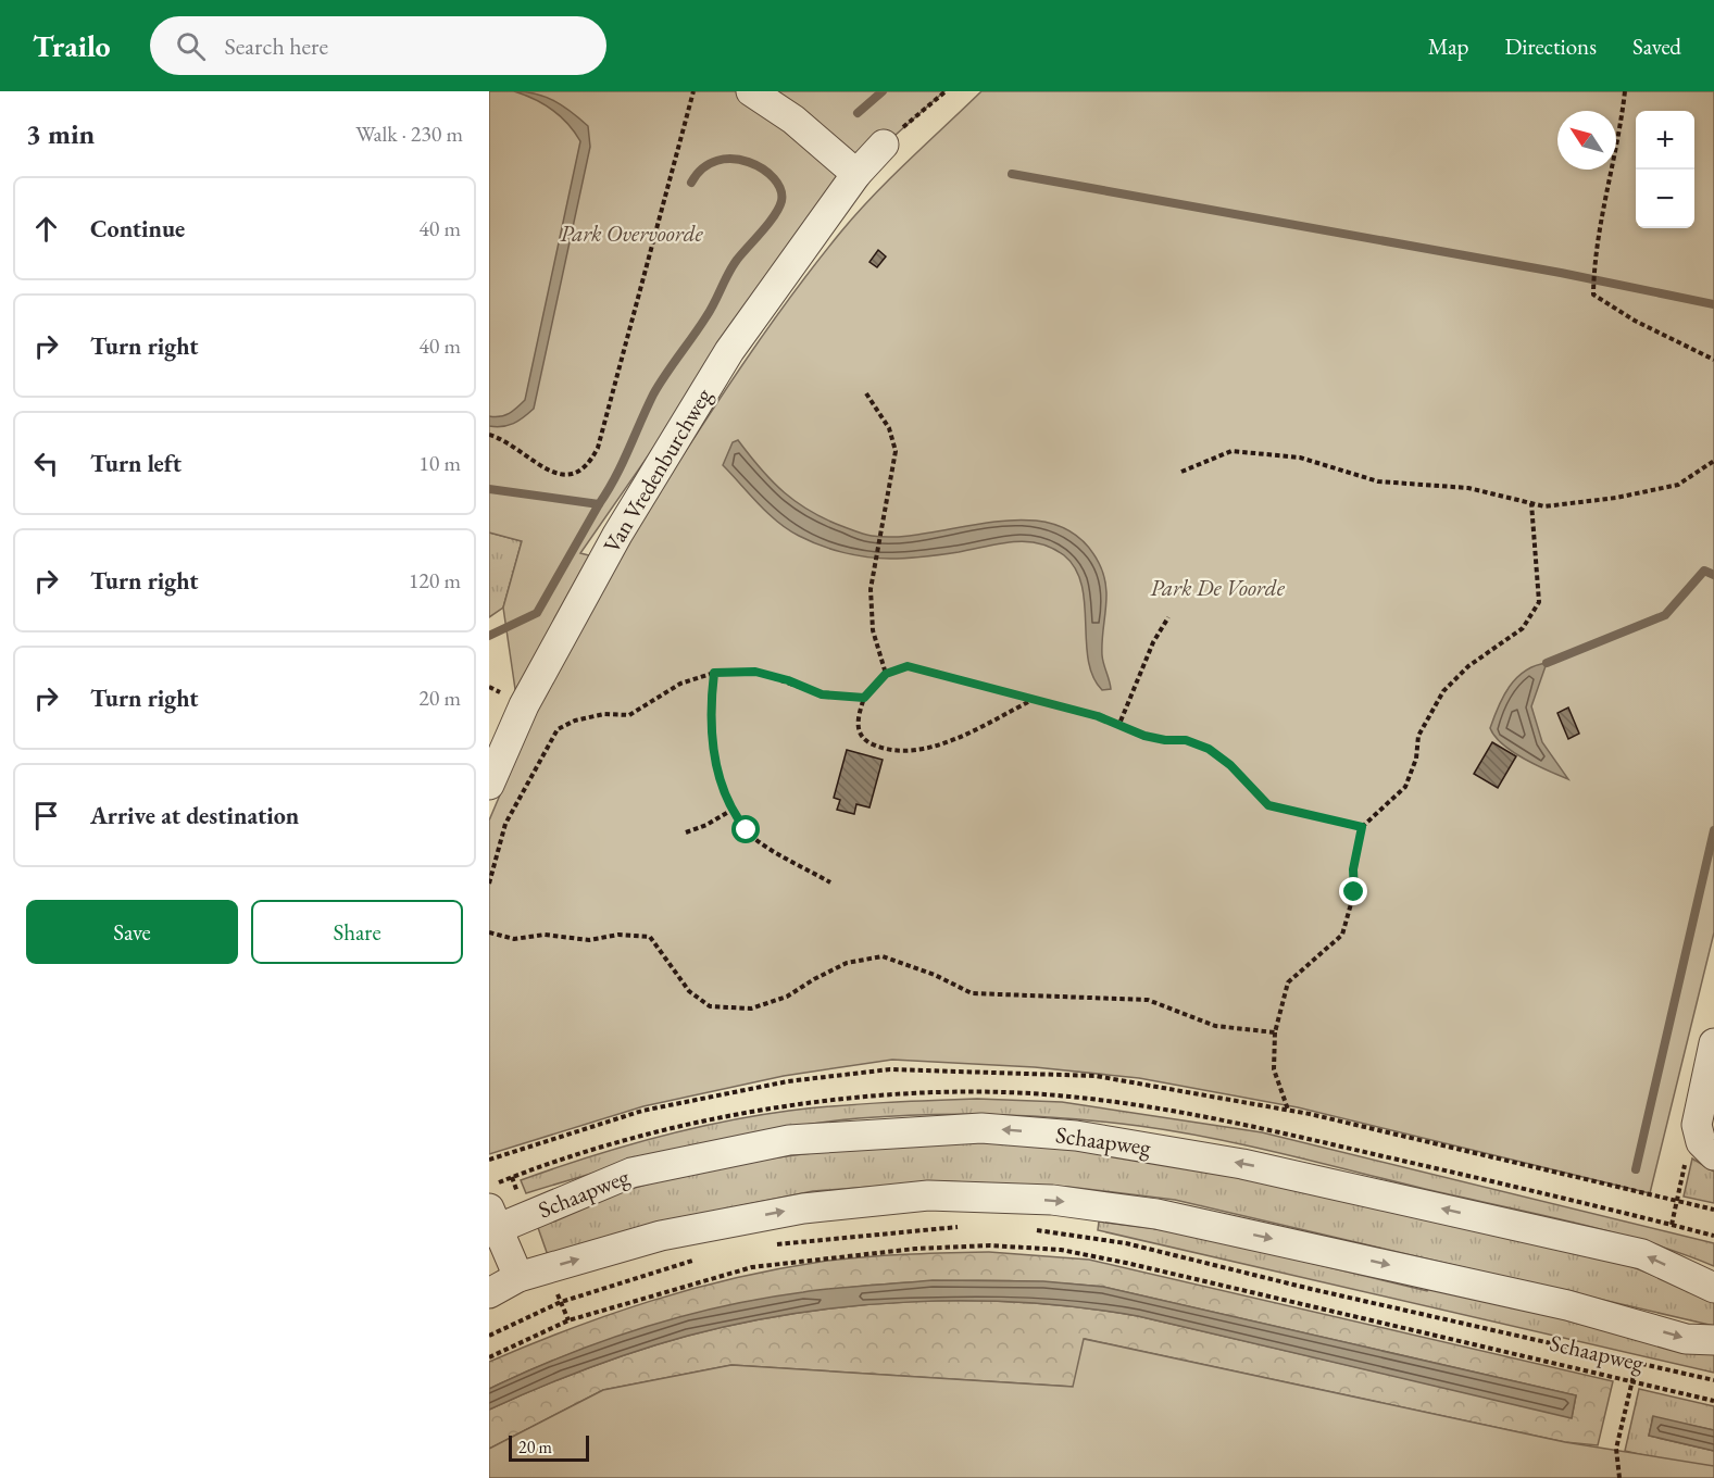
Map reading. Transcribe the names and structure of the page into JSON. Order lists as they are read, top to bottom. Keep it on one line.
{"streets":{"street":["Van Vredenburchweg","Schaapweg"]},"parks":["Park Overvoorde","Park De Voorde"],"scale_bar":"20 m","north":"top left","page":{"header":"Trailo","search":"Search here","nav":["Map","Directions","Saved"],"heading":["3 min","Walk · 230 m"],"map_buttons":["+","−"],"list":[["Continue","40 m"],["Turn right","40 m"],["Turn left","10 m"],["Turn right","120 m"],["Turn right","20 m"],"Arrive at destination"],"buttons":["Save","Share"],"scale":"20 m"}}
